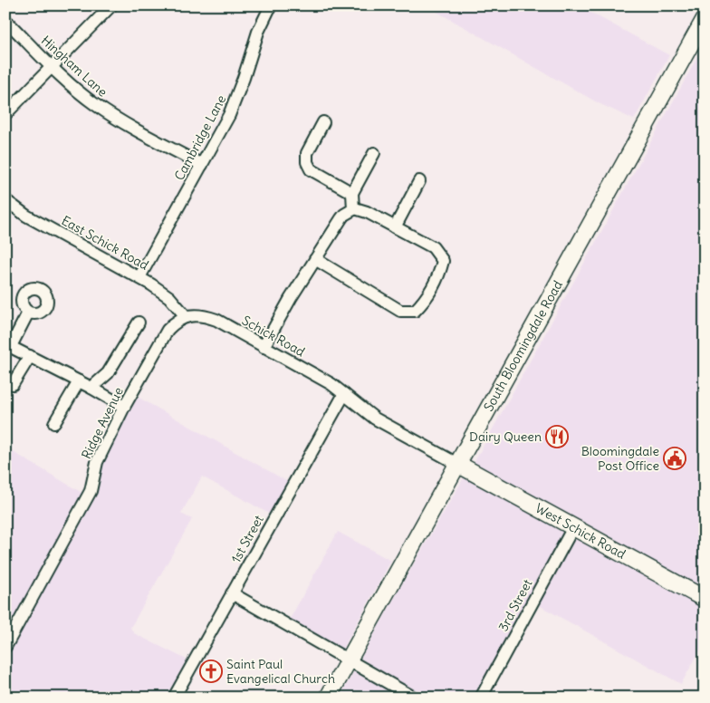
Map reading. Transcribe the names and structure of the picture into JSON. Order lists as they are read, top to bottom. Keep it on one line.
{"streets":{"main road":["South Bloomingdale Road","West Schick Road"],"street":["Hingham Lane","Cambridge Lane","East Schick Road","Schick Road","Ridge Avenue","1st Street","3rd Street"]},"crossings":[["Hingham Lane","Cambridge Lane"],["Cambridge Lane","East Schick Road"],["East Schick Road","Schick Road"],["East Schick Road","Ridge Avenue"],["Schick Road","Ridge Avenue"],["Schick Road","1st Street"],["South Bloomingdale Road","West Schick Road"],["West Schick Road","3rd Street"]],"places":{"restaurant":["Dairy Queen"],"public building":["Bloomingdale Post Office"],"church":["Saint Paul Evangelical Church"]}}
